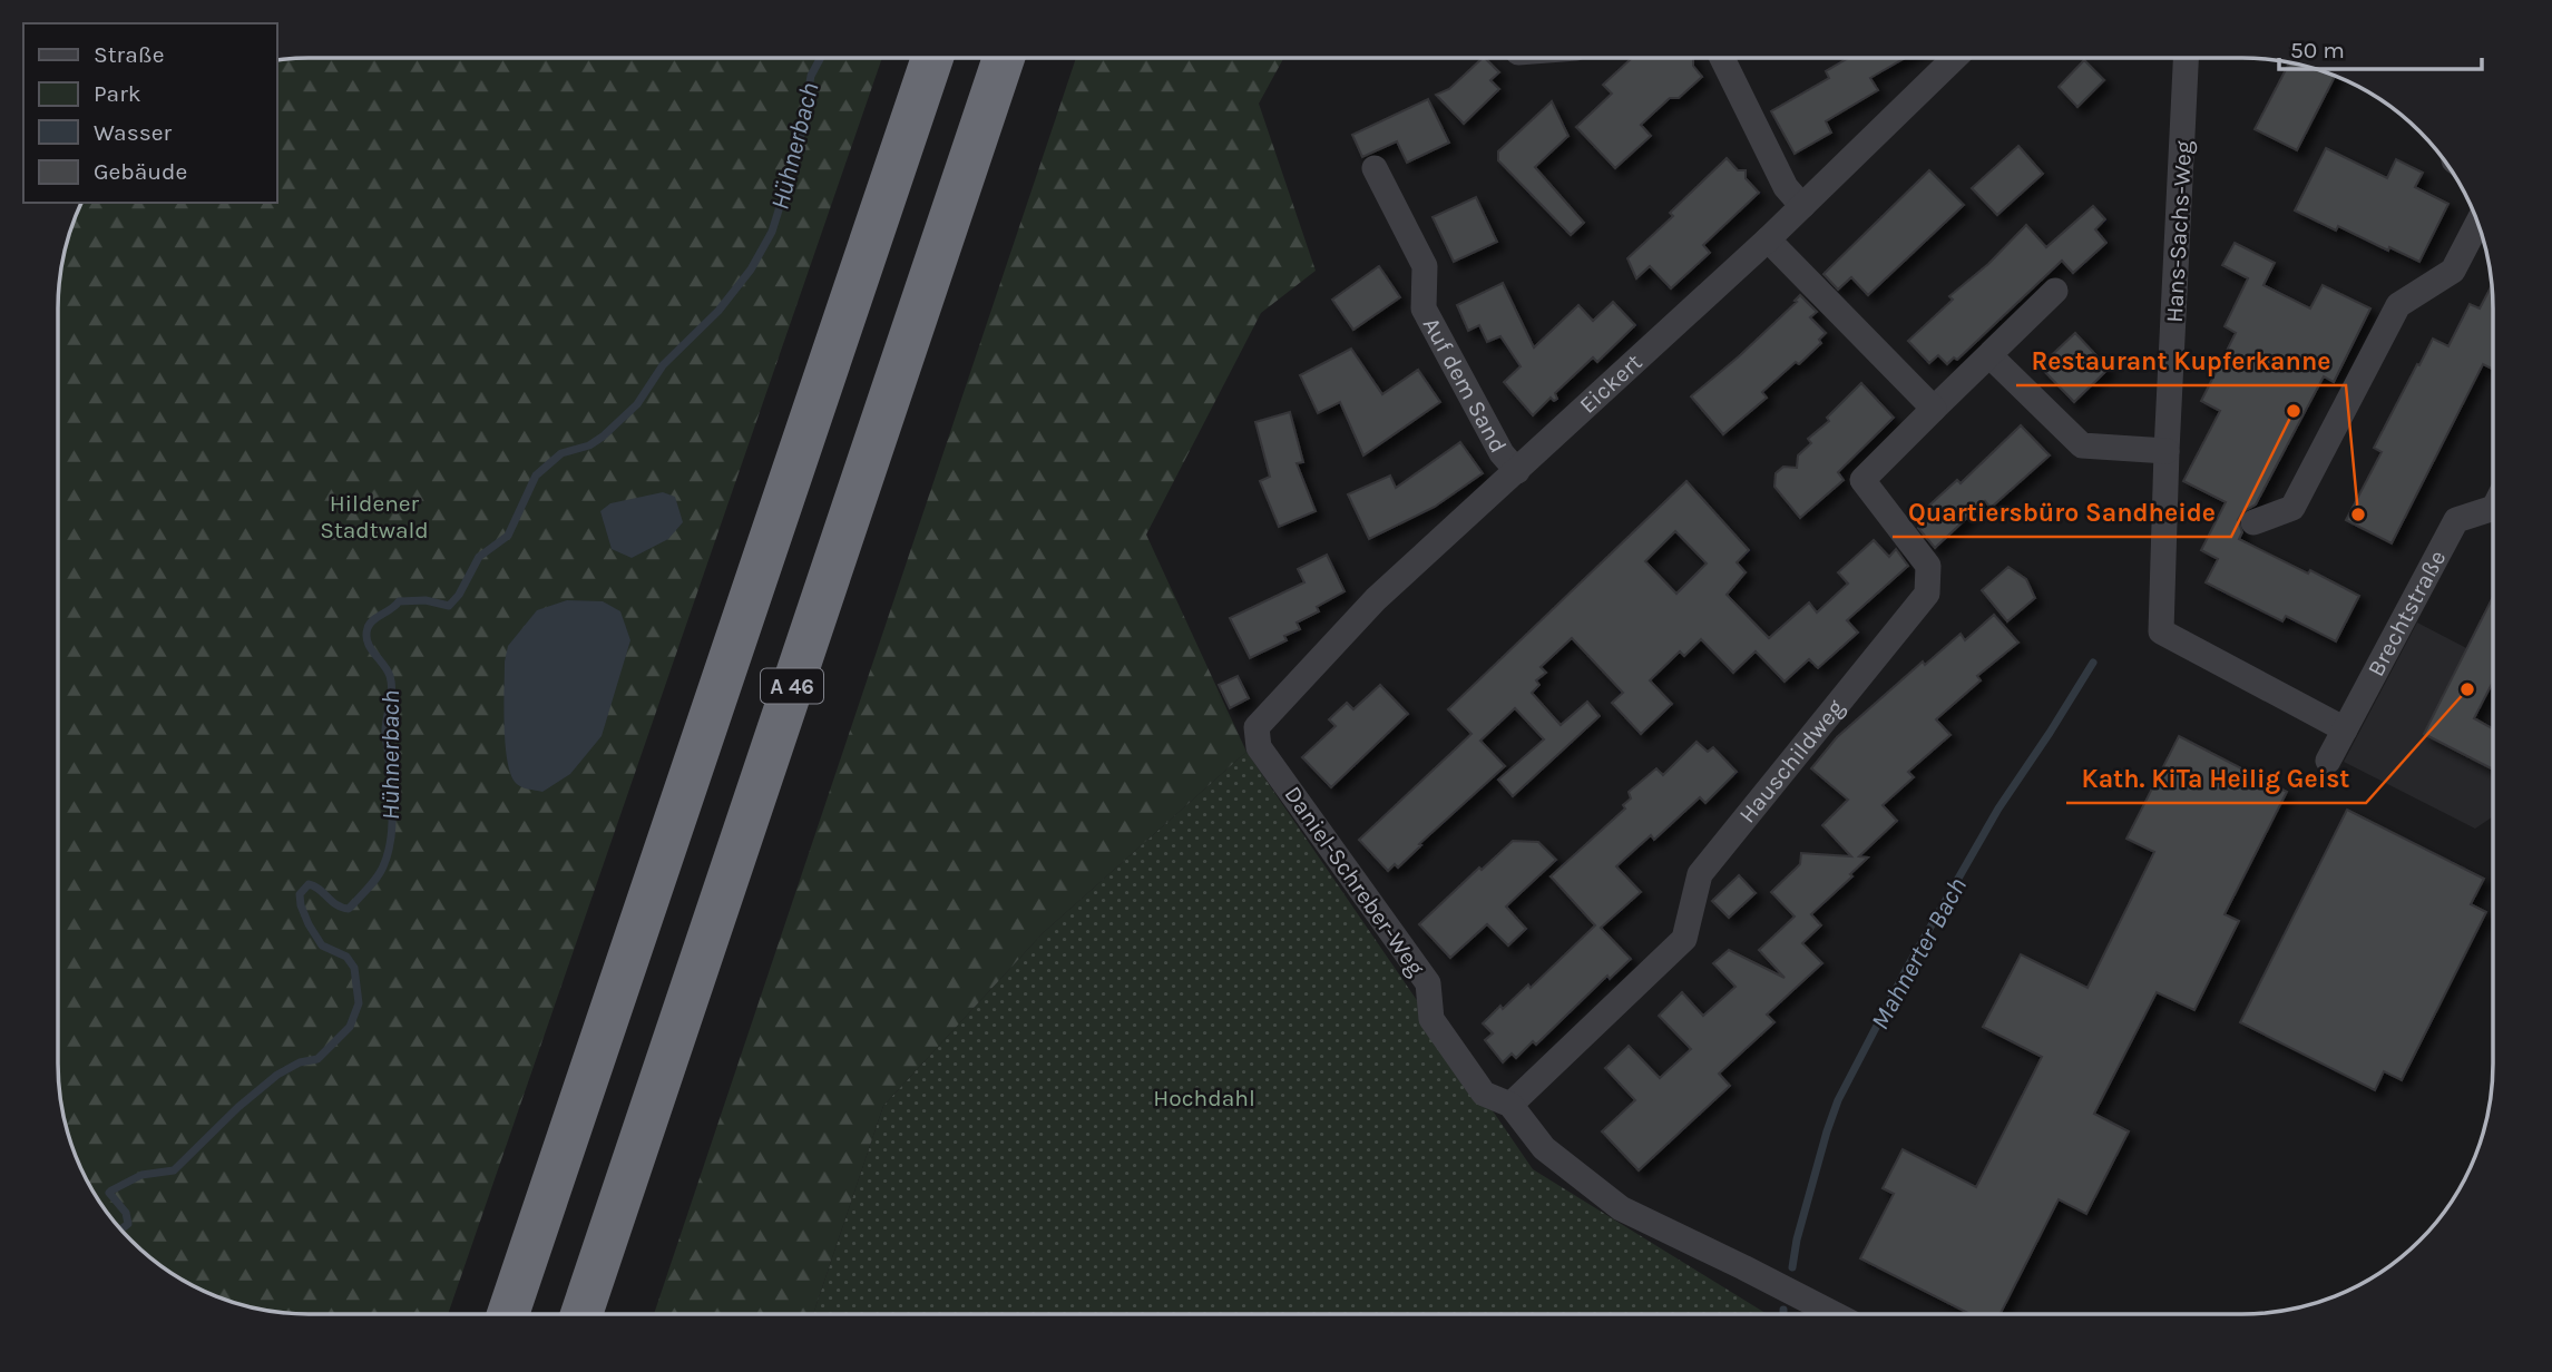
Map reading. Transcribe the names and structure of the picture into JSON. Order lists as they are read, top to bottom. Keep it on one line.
{"streets":{"highway":["A 46"],"street":["Hans-Sachs-Weg","Eickert","Auf dem Sand","Brechtstraße","Hauschildweg","Daniel-Schreber-Weg"]},"crossings":[["Hans-Sachs-Weg","Brechtstraße"],["Eickert","Auf dem Sand"],["Eickert","Daniel-Schreber-Weg"],["Hauschildweg","Daniel-Schreber-Weg"]],"water":["Hühnerbach","Mahnerter Bach"],"parks":["Hildener Stadtwald","Hochdahl"],"places":["Quartiersbüro Sandheide","Restaurant Kupferkanne","Kath. KiTa Heilig Geist"],"legend":["Straße","Park","Wasser","Gebäude"],"scale_bar":"50 m"}
